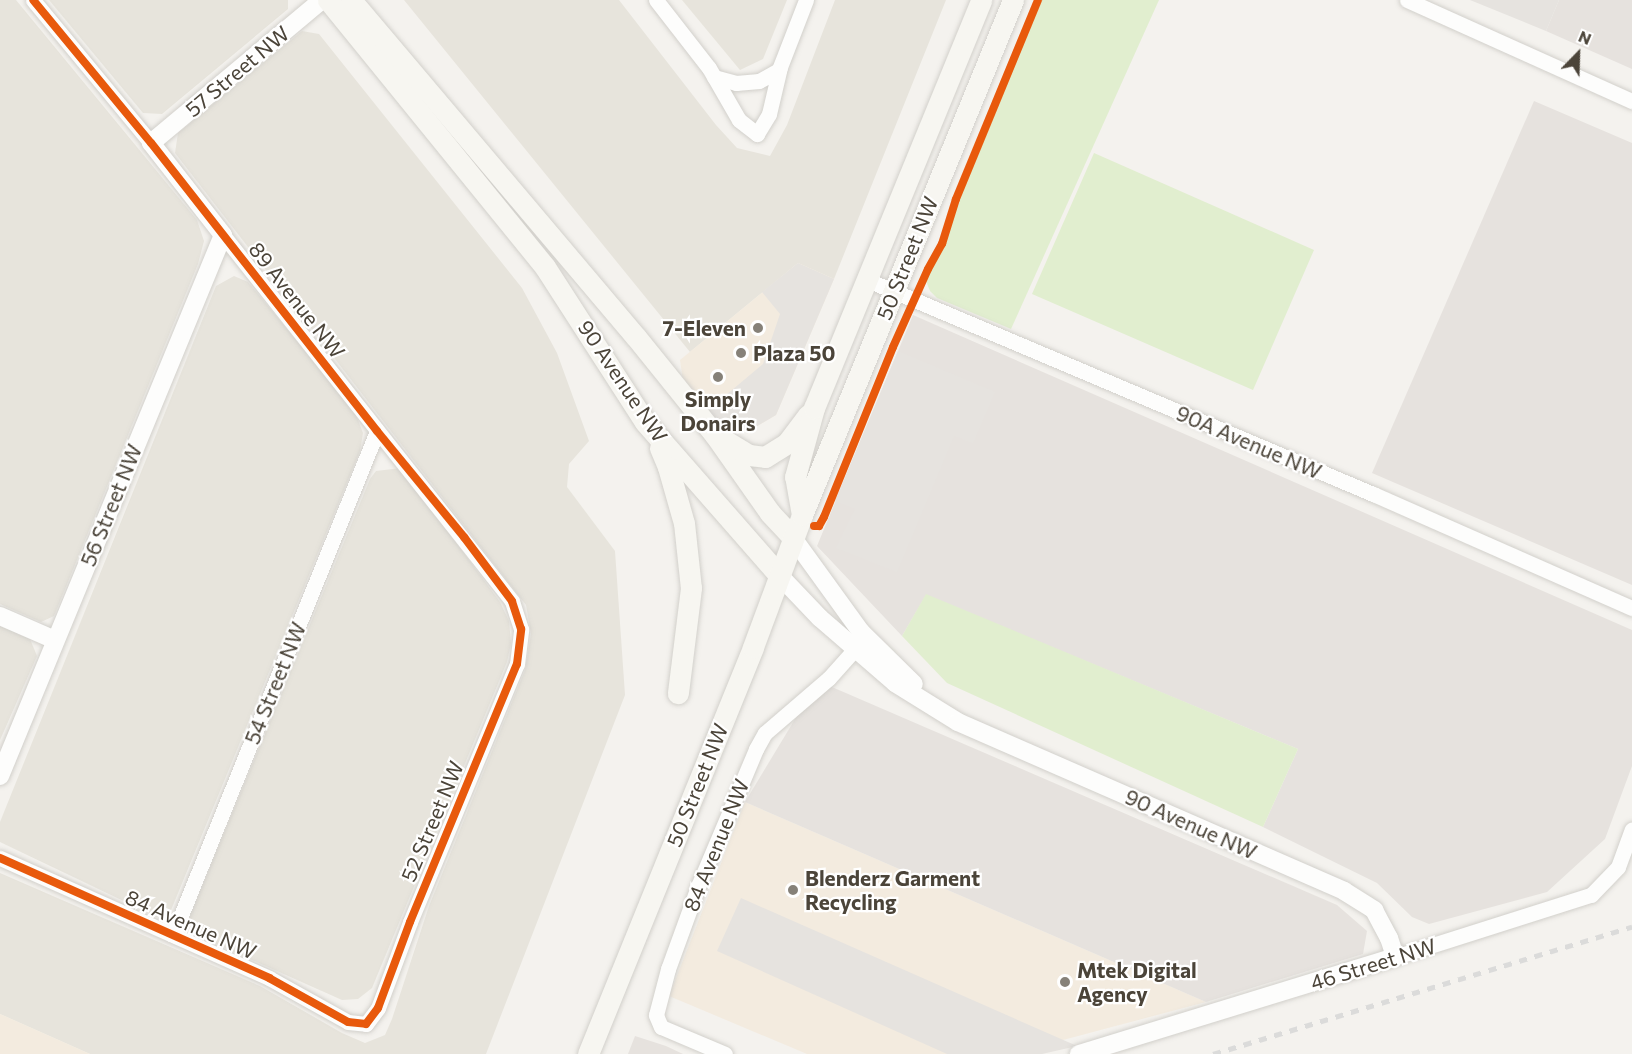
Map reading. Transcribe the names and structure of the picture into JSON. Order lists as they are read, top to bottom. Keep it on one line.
{"streets":{"main road":["50 Street NW","90 Avenue NW"],"street":["57 Street NW","89 Avenue NW","90A Avenue NW","56 Street NW","54 Street NW","52 Street NW","84 Avenue NW","46 Street NW"]},"crossings":[["57 Street NW","89 Avenue NW"],["50 Street NW","90 Avenue NW"],["50 Street NW","90A Avenue NW"],["89 Avenue NW","56 Street NW"],["89 Avenue NW","54 Street NW"],["89 Avenue NW","52 Street NW"],["90 Avenue NW","84 Avenue NW"],["90 Avenue NW","46 Street NW"],["54 Street NW","84 Avenue NW"],["52 Street NW","84 Avenue NW"]],"places":["7-Eleven","Plaza 50","Simply Donairs","Blenderz Garment Recycling","Mtek Digital Agency"],"north":"top right"}
